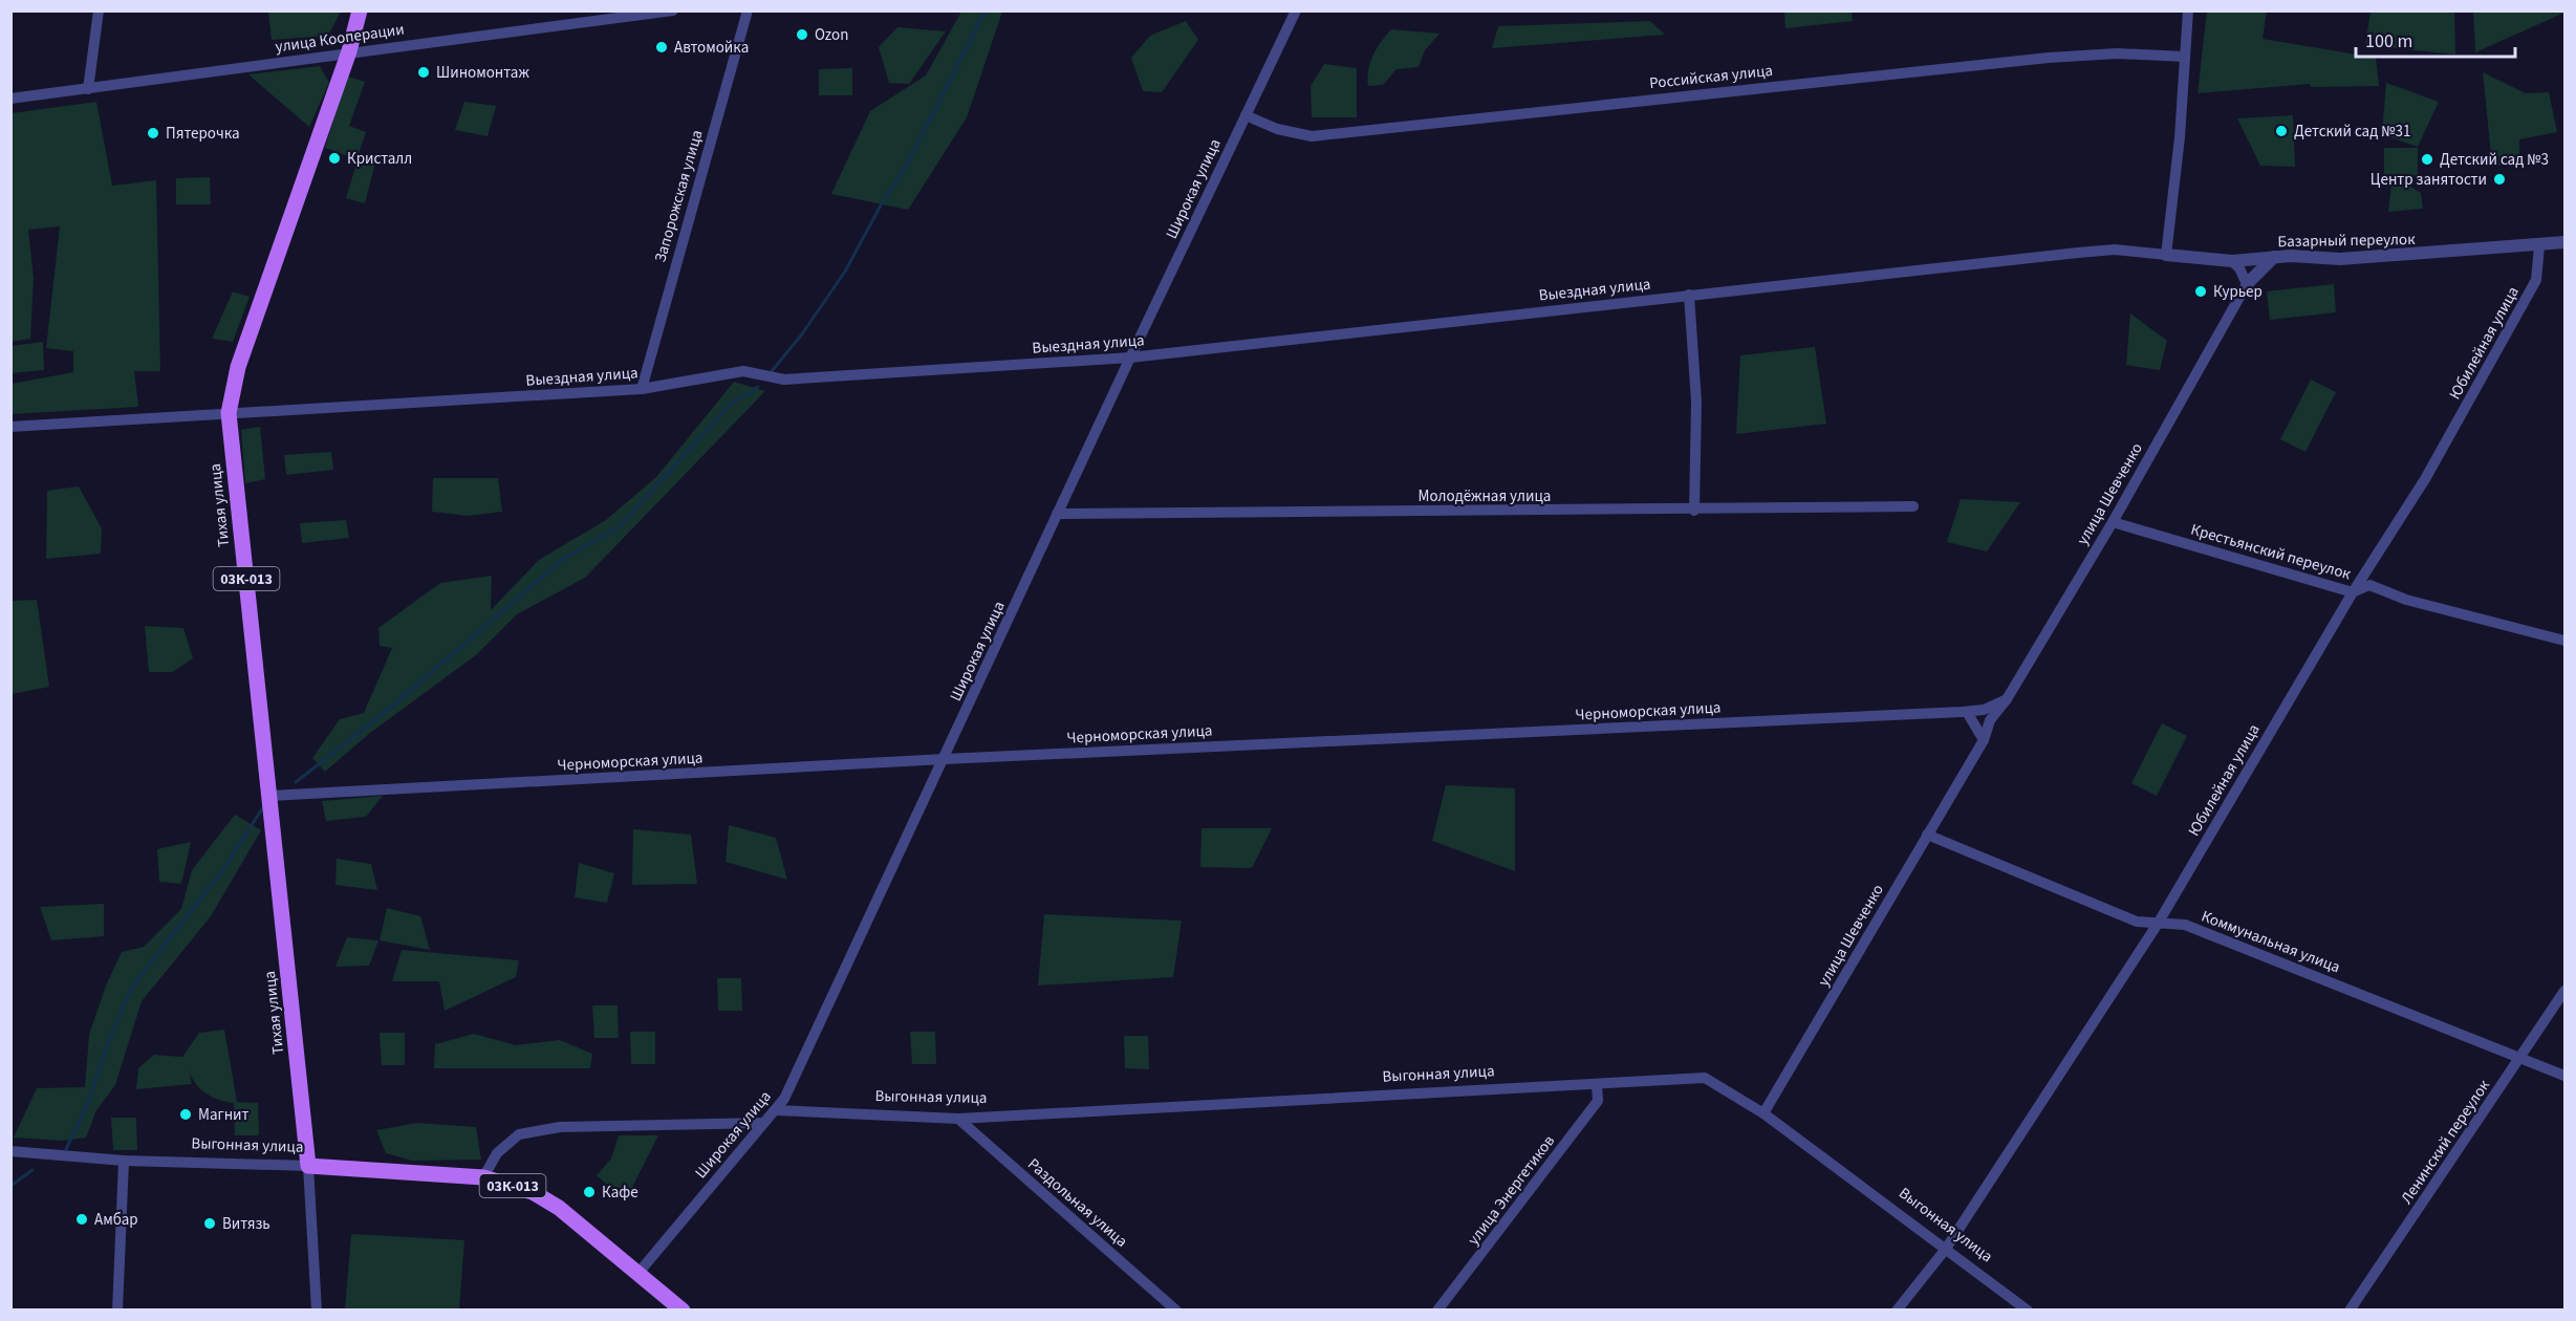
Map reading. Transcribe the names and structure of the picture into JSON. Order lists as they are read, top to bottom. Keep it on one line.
{"streets":{"main road":["Тихая улица","03К-013","Выгонная улица"],"street":["улица Кооперации","Российская улица","Широкая улица","Запорожская улица","Базарный переулок","Выездная улица","Юбилейная улица","улица Шевченко","Молодёжная улица","Крестьянский переулок","Черноморская улица","Коммунальная улица","Ленинский переулок","улица Энергетиков","Раздольная улица"]},"crossings":[["улица Кооперации","Тихая улица"],["Российская улица","Широкая улица"],["Широкая улица","Выездная улица"],["Широкая улица","Молодёжная улица"],["Широкая улица","Черноморская улица"],["Широкая улица","Выгонная улица"],["Запорожская улица","Выездная улица"],["Базарный переулок","Выездная улица"],["Базарный переулок","Юбилейная улица"],["Выездная улица","Тихая улица"],["Юбилейная улица","Крестьянский переулок"],["Юбилейная улица","Коммунальная улица"],["Юбилейная улица","Выгонная улица"],["улица Шевченко","Крестьянский переулок"],["улица Шевченко","Черноморская улица"],["улица Шевченко","Коммунальная улица"],["улица Шевченко","Выгонная улица"],["Тихая улица","Черноморская улица"],["Тихая улица","Выгонная улица"],["Коммунальная улица","Ленинский переулок"],["Выгонная улица","улица Энергетиков"],["Выгонная улица","Раздольная улица"]],"places":["Ozon","Автомойка","Шиномонтаж","Детский сад №31","Пятерочка","Кристалл","Детский сад №3","Центр занятости","Курьер","Магнит","Кафе","Амбар","Витязь"],"scale_bar":"100 m"}
